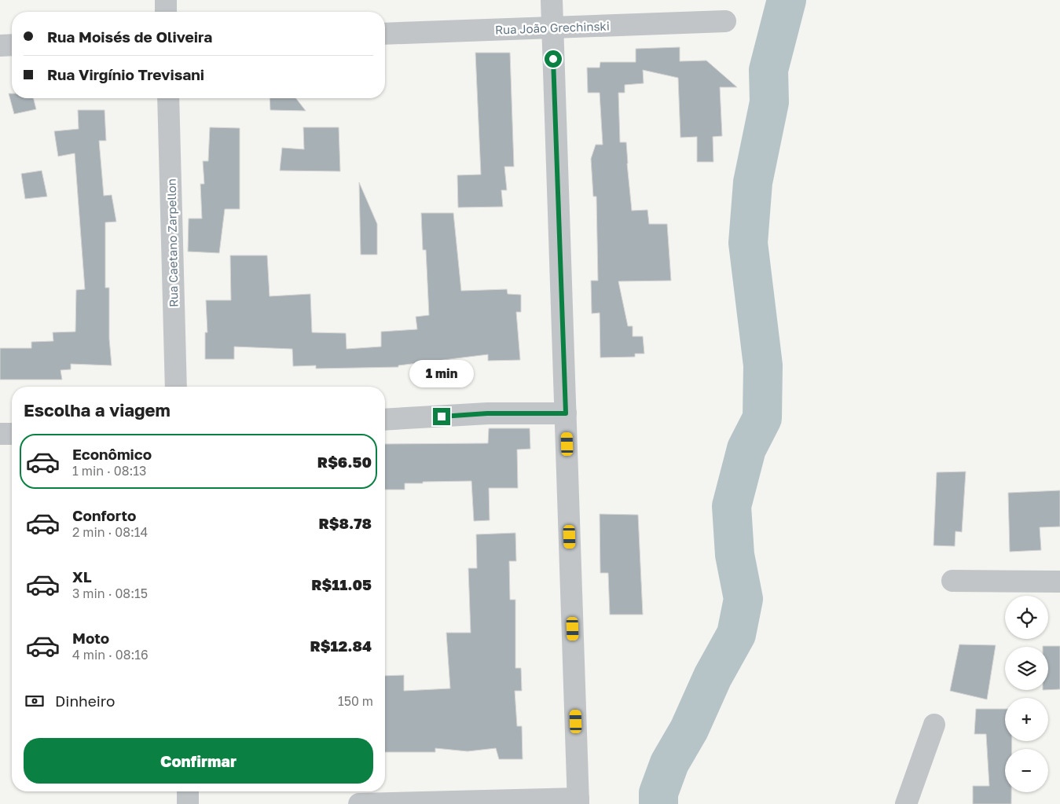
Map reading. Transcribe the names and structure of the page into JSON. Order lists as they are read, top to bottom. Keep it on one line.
{"streets":{"street":["Rua João Grechinski","Rua Caetano Zarpellon"]},"page":{"banner":["Rua Moisés de Oliveira","Rua Virgínio Trevisani"],"bubble":"1 min","heading":"Escolha a viagem","list":[{"name":"Econômico","note":"1 min · 08:13","value":"R$6.50"},{"name":"Conforto","note":"2 min · 08:14","value":"R$8.78"},{"name":"XL","note":"3 min · 08:15","value":"R$11.05"},{"name":"Moto","note":"4 min · 08:16","value":"R$12.84"}],"map_buttons":["+","−"],"pay":["Dinheiro","150 m"],"buttons":"Confirmar"}}
